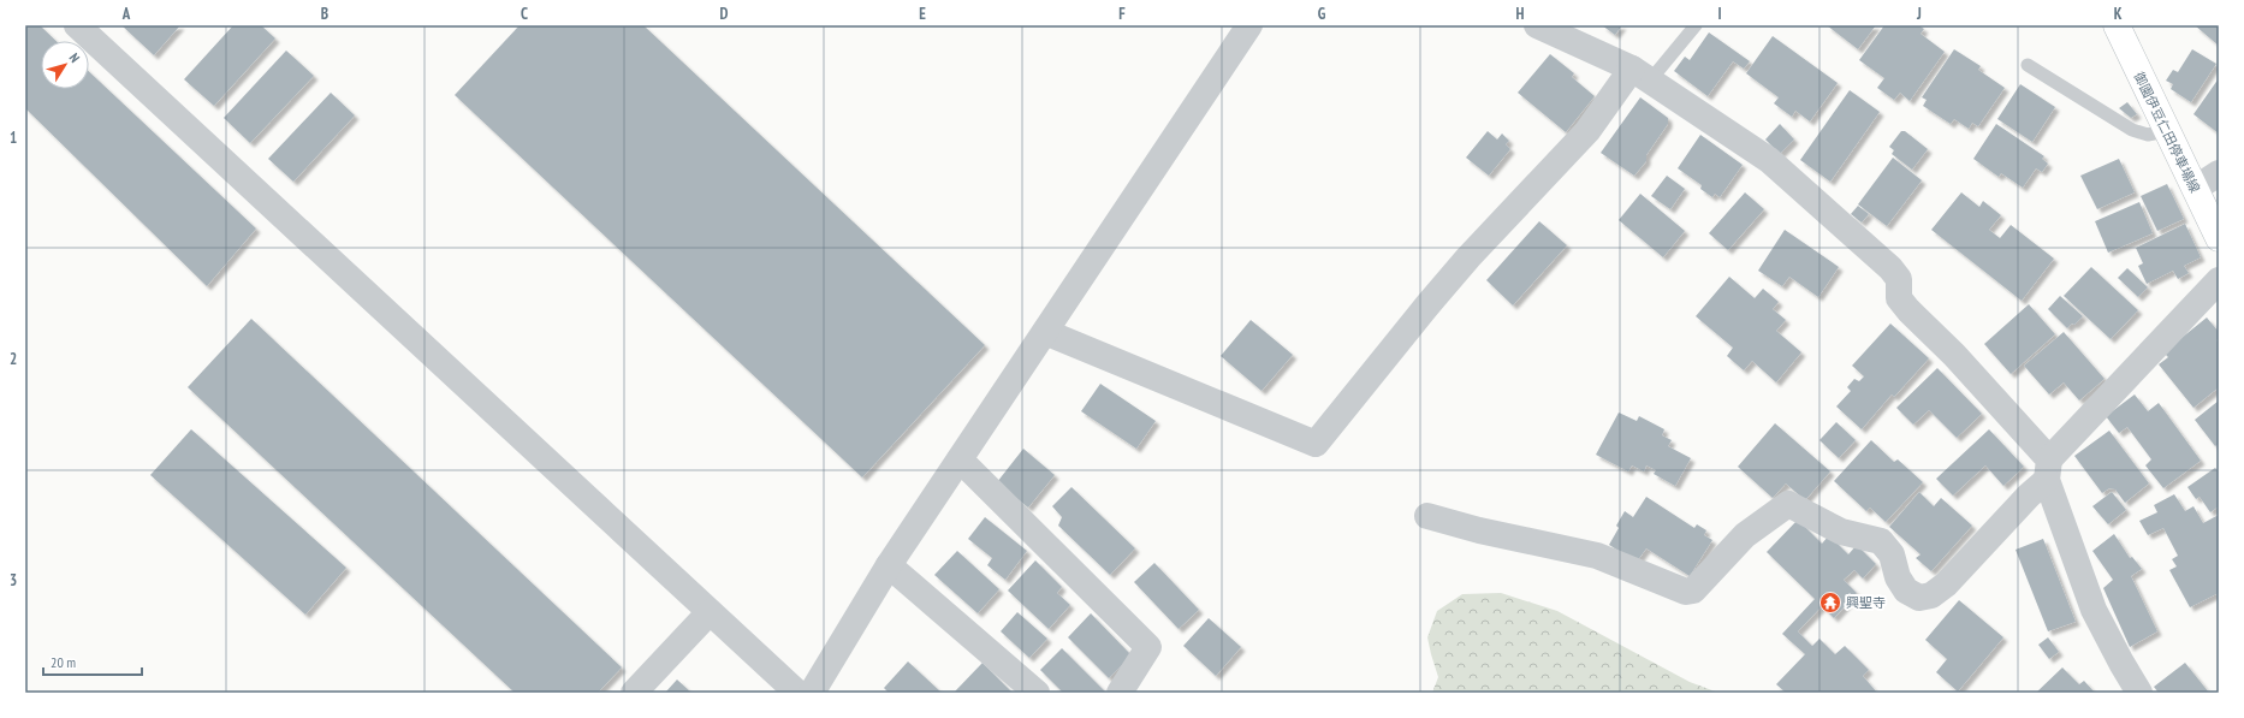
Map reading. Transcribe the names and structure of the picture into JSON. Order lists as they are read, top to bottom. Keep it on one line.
{"streets":{"main road":["御園伊豆仁田停車場線"]},"places":{"temple":["興聖寺"]},"scale_bar":"20 m","north":"top right","grid":{"columns":["A","B","C","D","E","F","G","H","I","J","K"],"rows":["1","2","3"]}}
